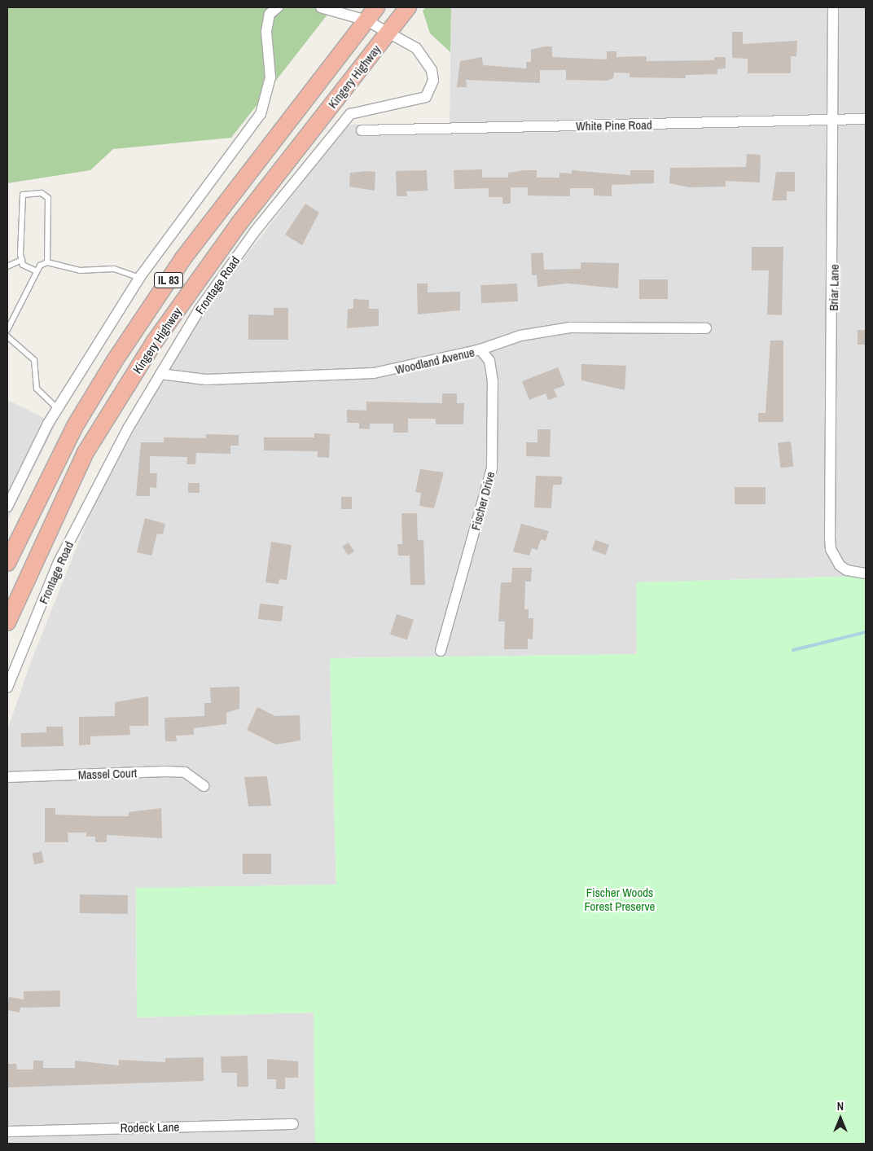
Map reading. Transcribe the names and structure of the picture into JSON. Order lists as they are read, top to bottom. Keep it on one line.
{"streets":{"highway":["Kingery Highway","IL 83"],"street":["White Pine Road","Frontage Road","Briar Lane","Woodland Avenue","Fischer Drive","Massel Court","Rodeck Lane"]},"crossings":[["Kingery Highway","Frontage Road"],["White Pine Road","Briar Lane"],["Frontage Road","Woodland Avenue"],["Woodland Avenue","Fischer Drive"]],"parks":["Fischer Woods Forest Preserve"],"north":"top"}
